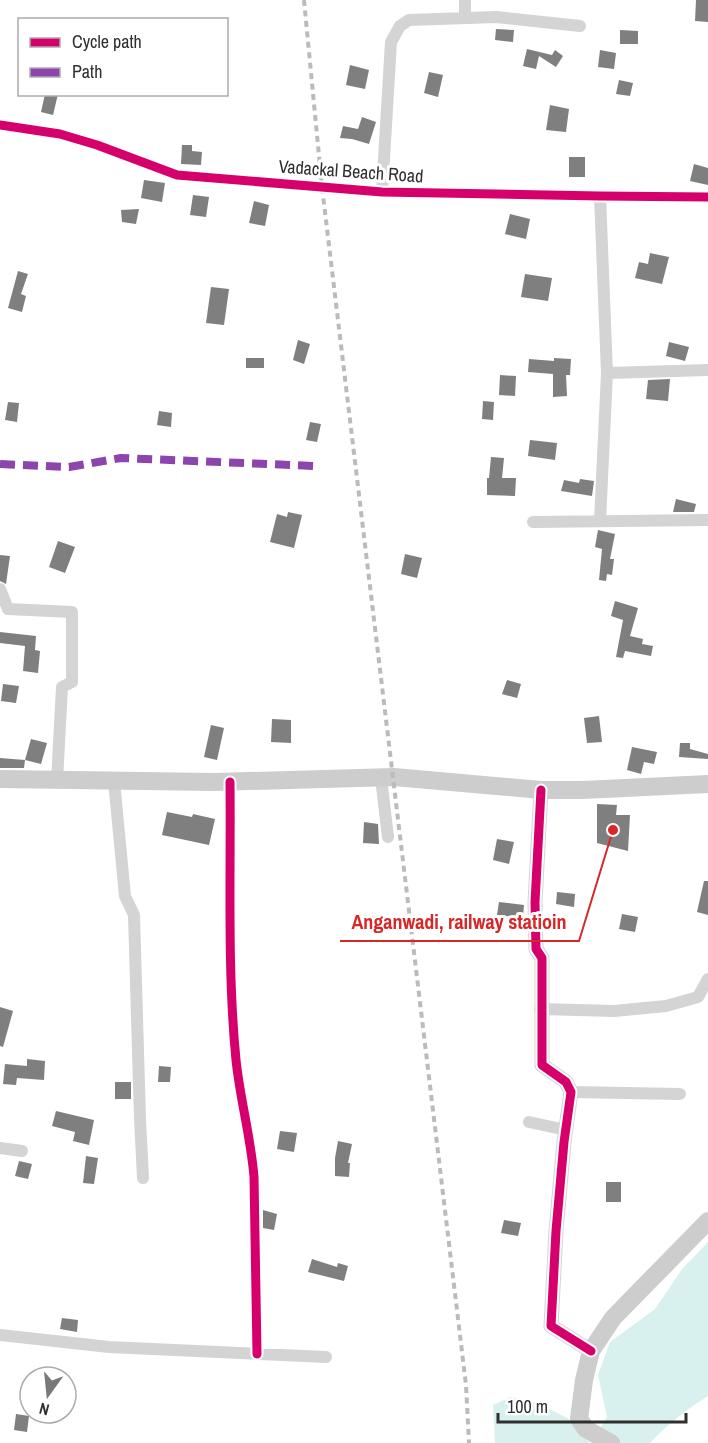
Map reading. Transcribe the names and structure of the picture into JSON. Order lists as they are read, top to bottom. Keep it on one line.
{"streets":{"street":["Vadackal Beach Road"]},"places":["Anganwadi, railway statioin"],"legend":["Cycle path","Path"],"scale_bar":"100 m","north":"bottom"}
